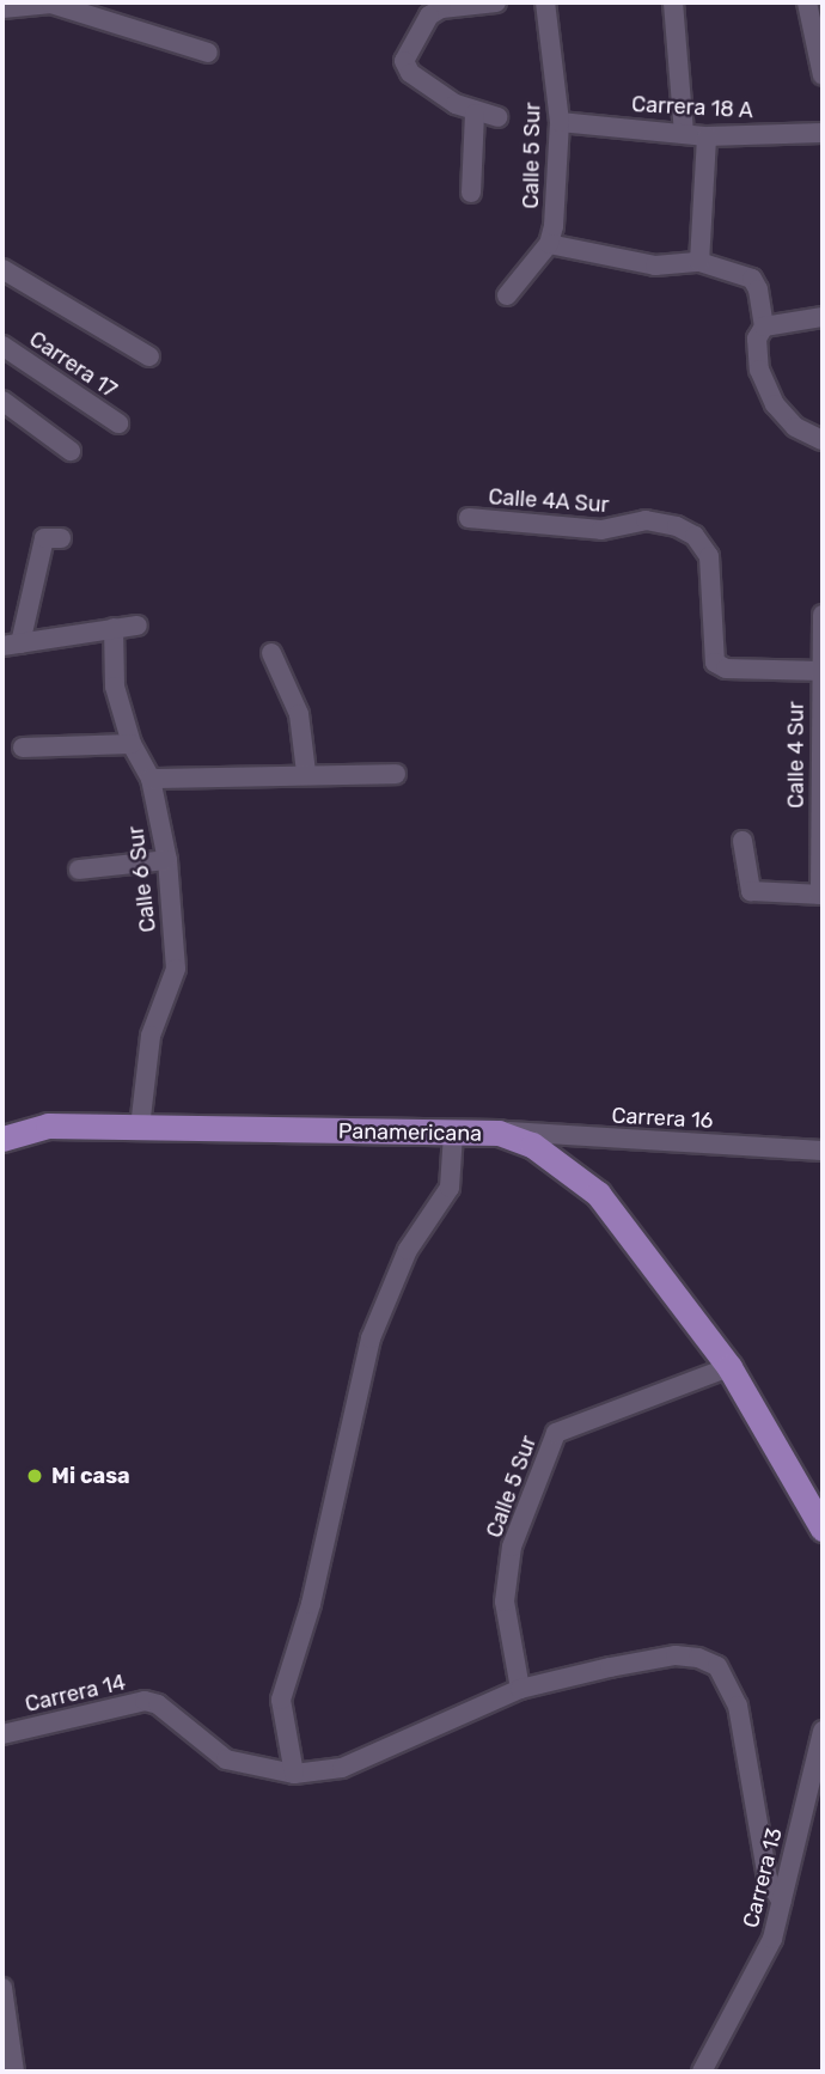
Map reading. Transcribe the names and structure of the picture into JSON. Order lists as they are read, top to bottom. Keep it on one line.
{"streets":{"main road":["Panamericana"],"street":["Carrera 18 A","Calle 5 Sur","Carrera 17","Calle 4A Sur","Calle 4 Sur","Calle 6 Sur","Carrera 16","Carrera 14","Carrera 13"]},"crossings":[["Carrera 18 A","Calle 5 Sur"],["Calle 5 Sur","Panamericana"],["Calle 4A Sur","Calle 4 Sur"],["Calle 6 Sur","Panamericana"],["Carrera 16","Panamericana"]],"places":["Mi casa"]}
